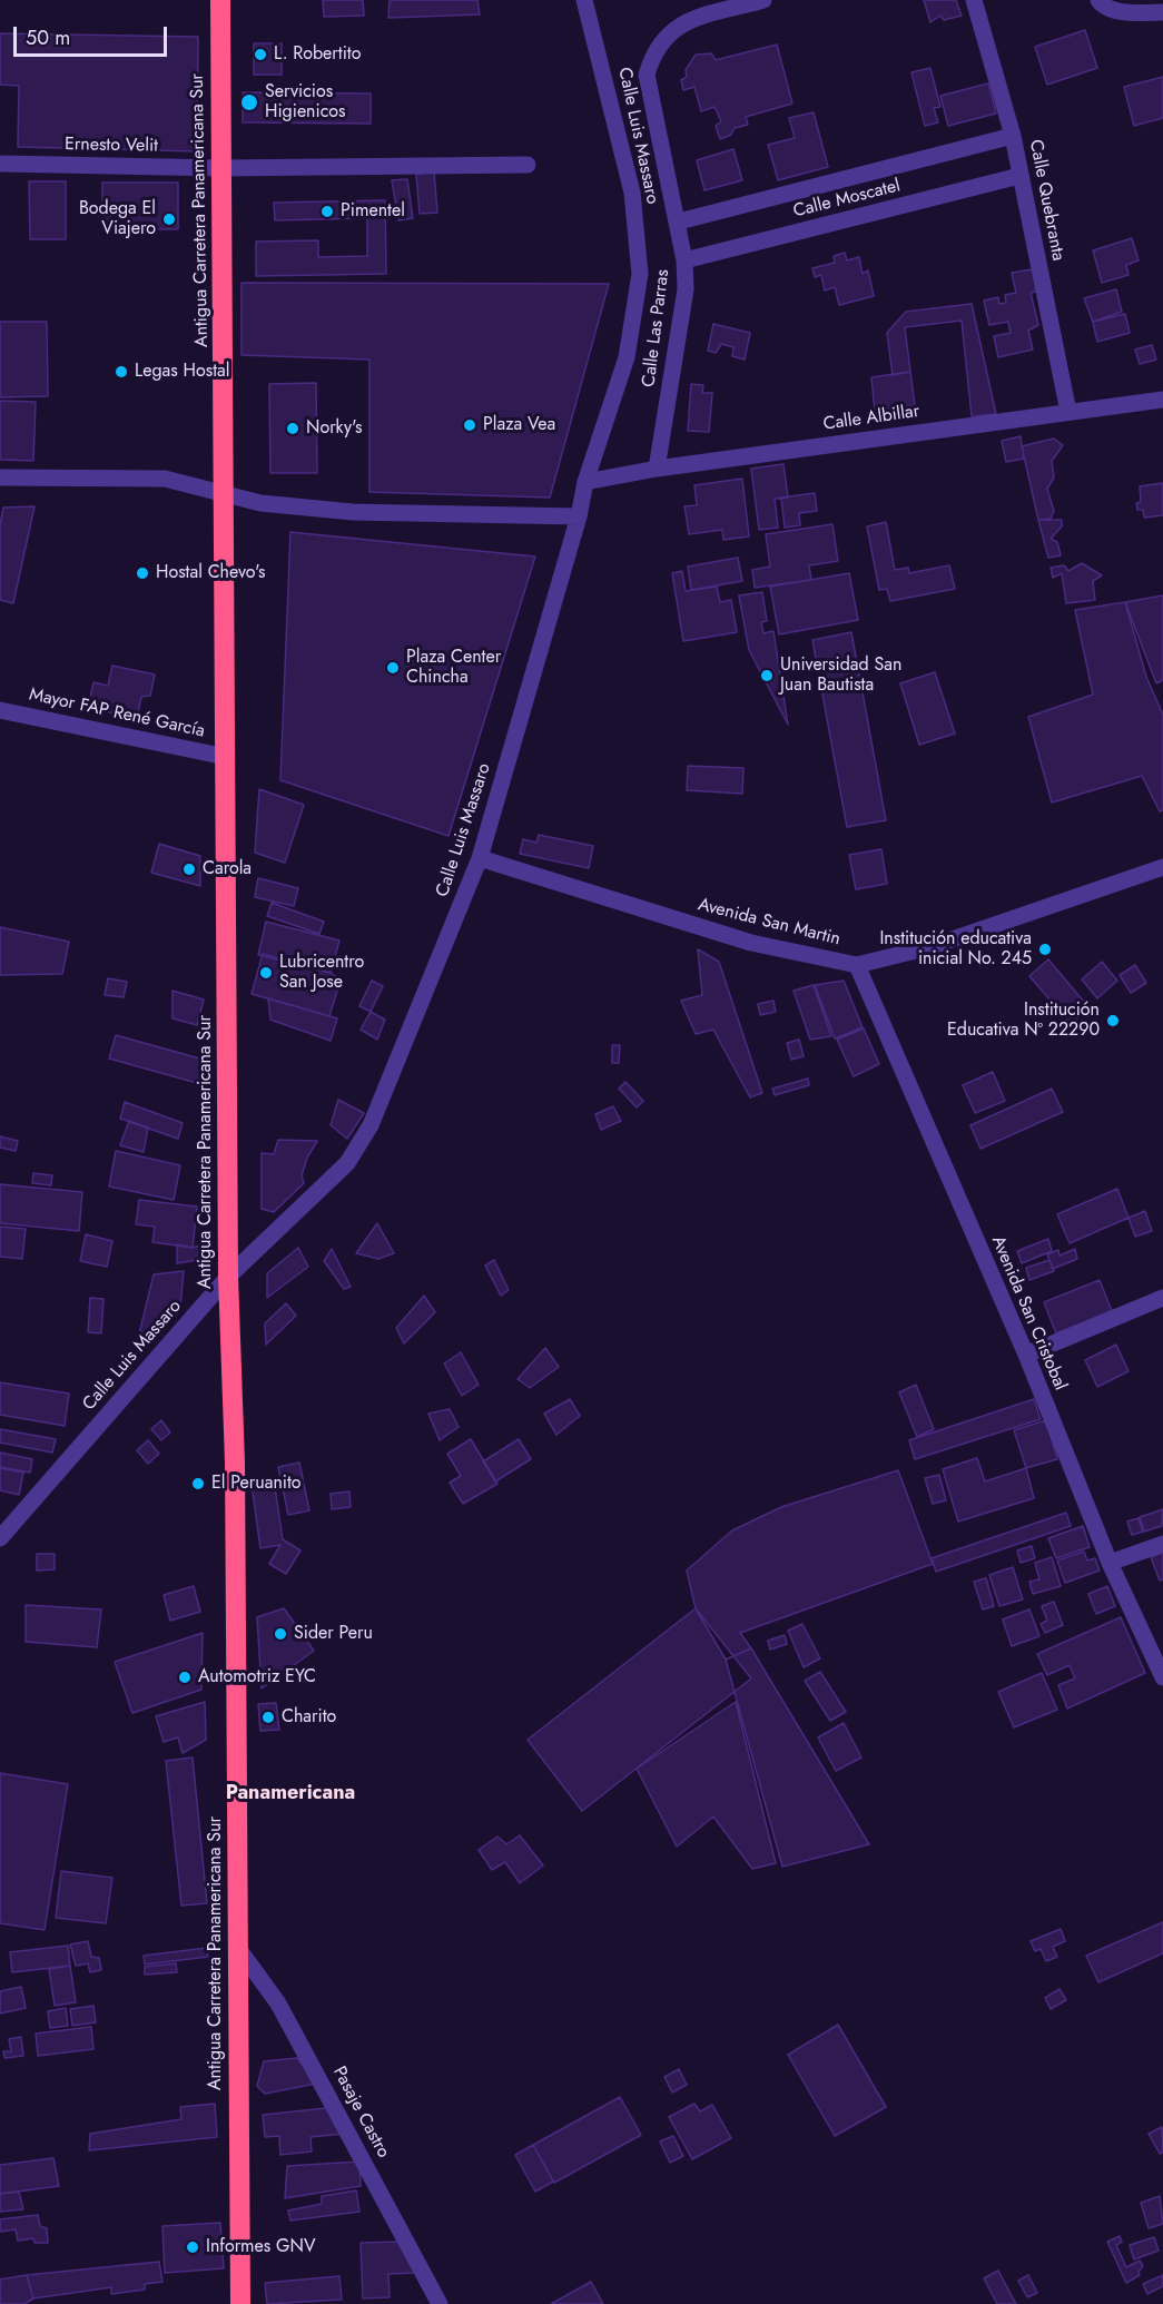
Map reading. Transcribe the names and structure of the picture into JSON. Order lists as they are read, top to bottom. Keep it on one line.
{"streets":{"highway":["Antigua Carretera Panamericana Sur"],"street":["Calle Luis Massaro","Ernesto Velit","Calle Moscatel","Calle Quebranta","Calle Las Parras","Calle Albillar","Mayor FAP René García","Avenida San Martin","Avenida San Cristobal","Pasaje Castro"]},"crossings":[["Calle Luis Massaro","Antigua Carretera Panamericana Sur"],["Calle Luis Massaro","Calle Albillar"],["Calle Luis Massaro","Avenida San Martin"],["Ernesto Velit","Antigua Carretera Panamericana Sur"],["Calle Moscatel","Calle Quebranta"],["Calle Moscatel","Calle Las Parras"],["Calle Quebranta","Calle Albillar"],["Antigua Carretera Panamericana Sur","Mayor FAP René García"],["Antigua Carretera Panamericana Sur","Pasaje Castro"],["Calle Las Parras","Calle Albillar"],["Avenida San Martin","Avenida San Cristobal"]],"districts":["Panamericana"],"places":["L. Robertito","Servicios Higienicos","Pimentel","Bodega El Viajero","Legas Hostal","Plaza Vea","Norky's","Hostal Chevo's","Plaza Center Chincha","Universidad San Juan Bautista","Carola","Institución educativa inicial No. 245","Lubricentro San Jose","Institución Educativa Nº 22290","El Peruanito","Sider Peru","Automotriz EYC","Charito","Informes GNV"],"scale_bar":"50 m"}
